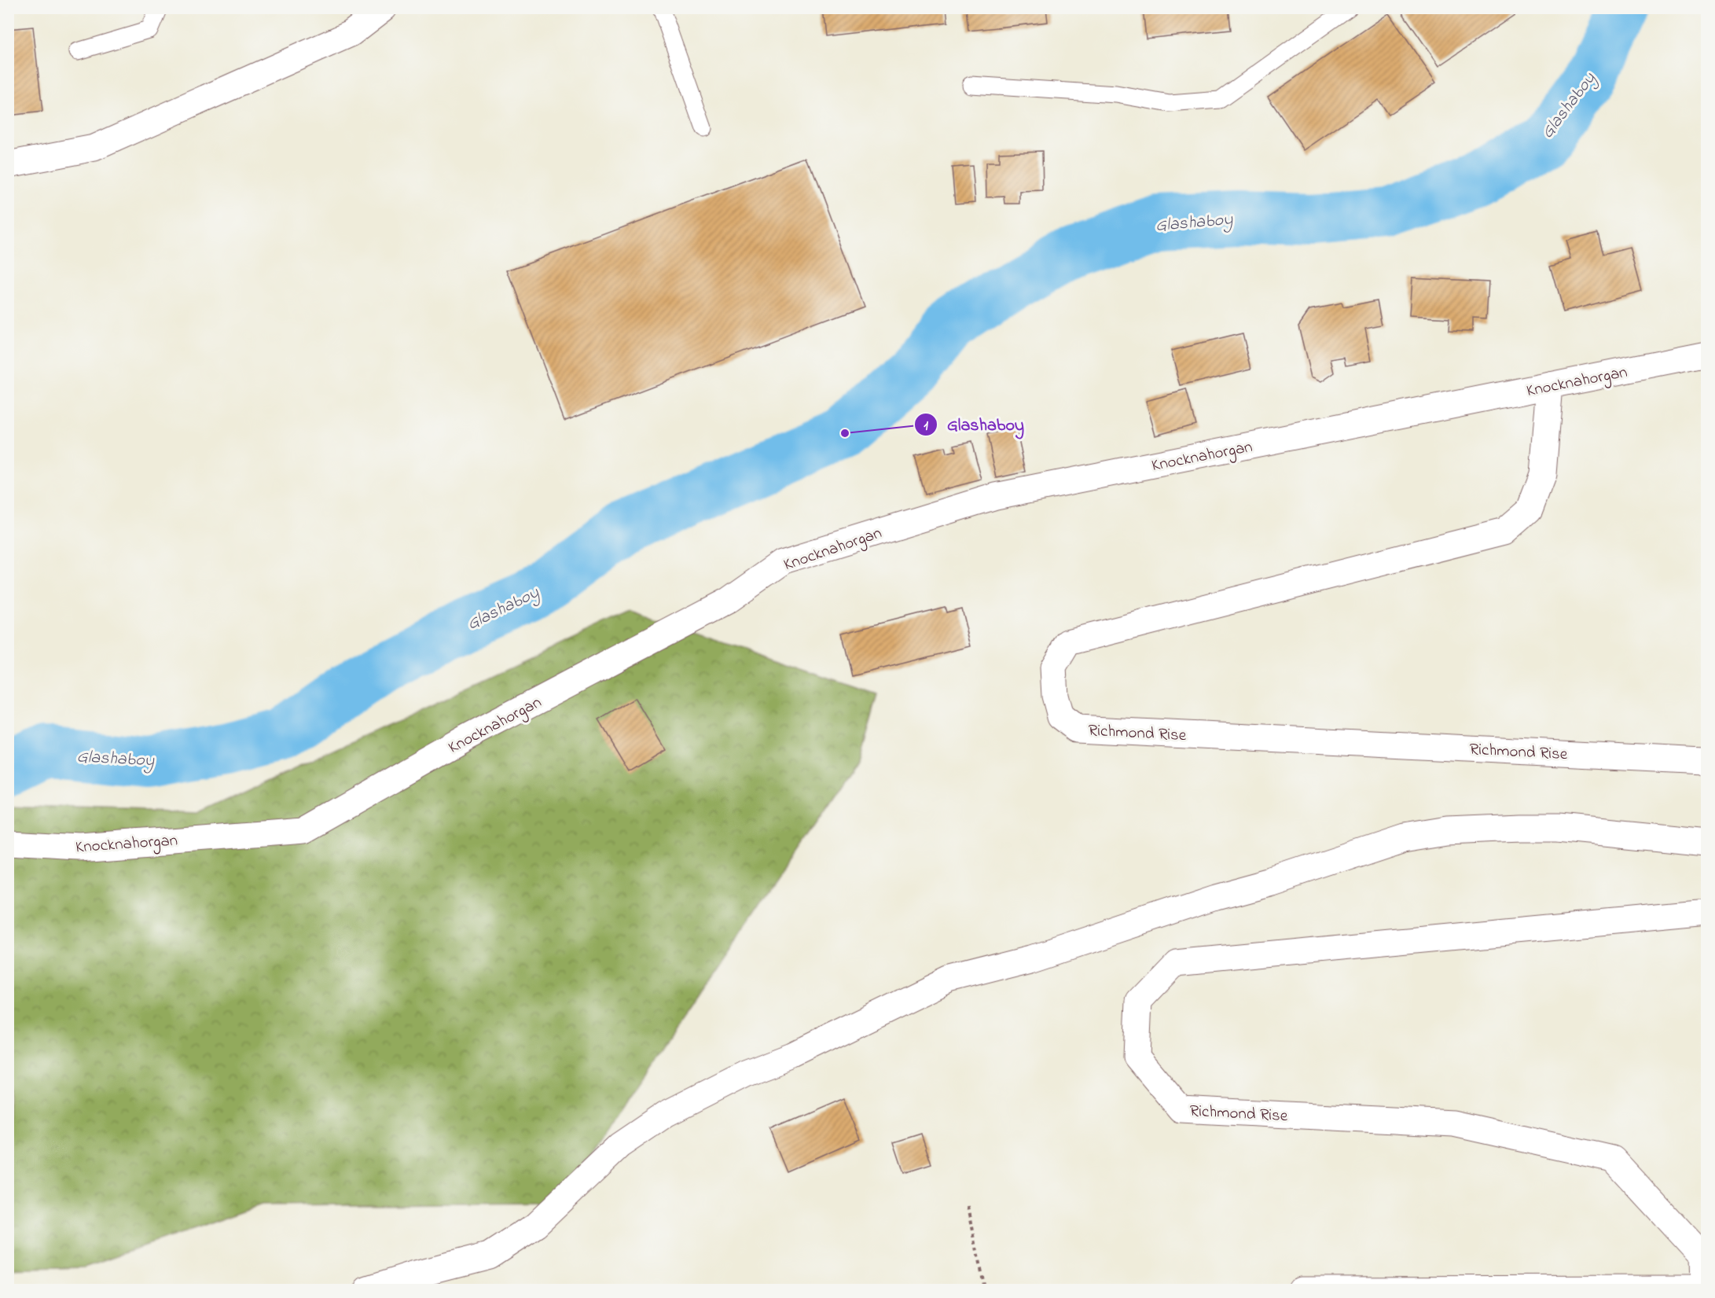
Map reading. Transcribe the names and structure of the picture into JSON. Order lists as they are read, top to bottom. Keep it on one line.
{"streets":{"street":["Knocknahorgan","Richmond Rise"]},"crossings":[["Knocknahorgan","Richmond Rise"]],"water":["Glashaboy"],"places":["Glashaboy"]}
